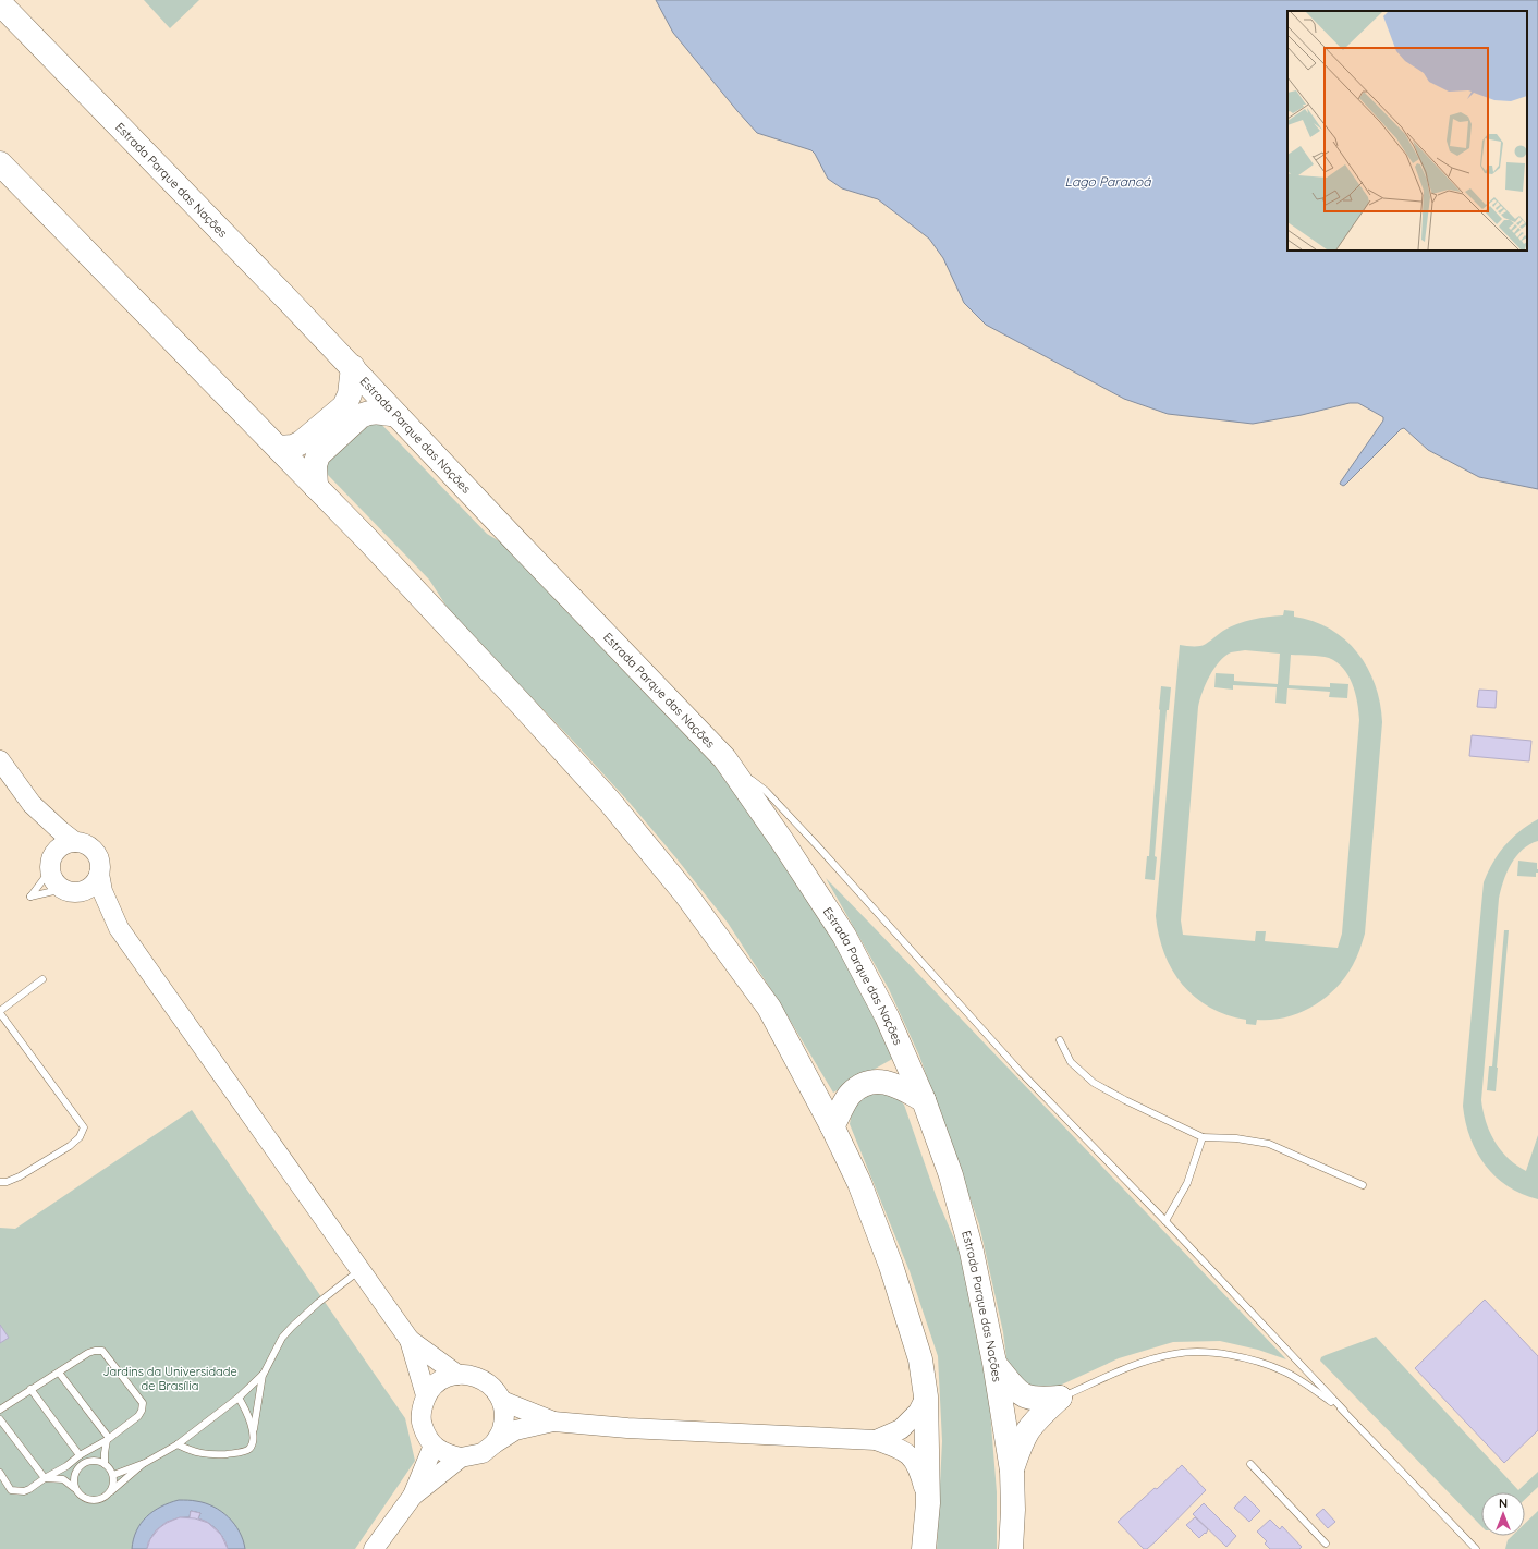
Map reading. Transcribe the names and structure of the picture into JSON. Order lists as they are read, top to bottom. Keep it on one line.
{"streets":{"highway":["Estrada Parque das Nações"]},"water":["Lago Paranoá"],"parks":["Jardins da Universidade de Brasília"],"north":"top"}
